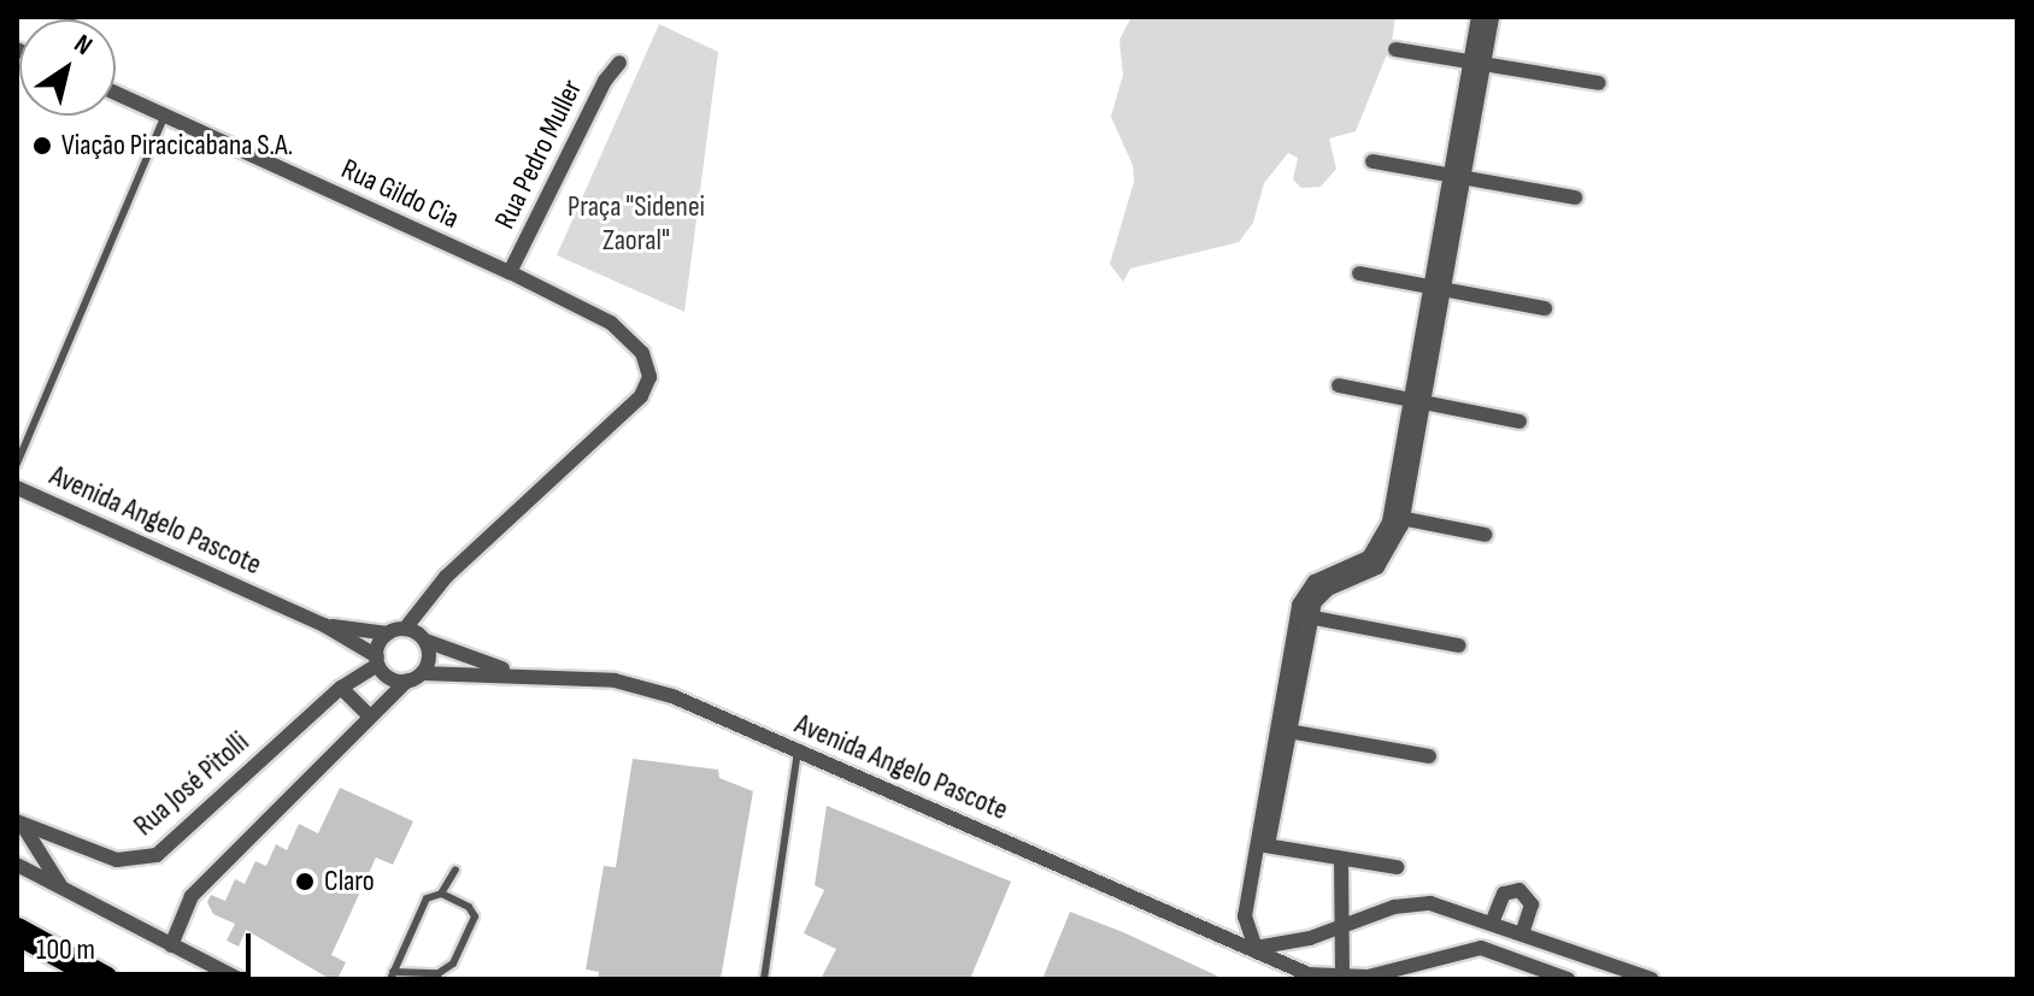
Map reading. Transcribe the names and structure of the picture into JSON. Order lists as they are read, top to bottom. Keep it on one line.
{"streets":{"street":["Rua Pedro Muller","Rua Gildo Cia","Avenida Angelo Pascote","Rua José Pitolli"]},"crossings":[["Rua Pedro Muller","Rua Gildo Cia"],["Rua Gildo Cia","Avenida Angelo Pascote"],["Rua Gildo Cia","Rua José Pitolli"],["Avenida Angelo Pascote","Rua José Pitolli"]],"parks":["Praça \"Sidenei Zaoral\""],"places":["Viação Piracicabana S.A.","Claro"],"scale_bar":"100 m","north":"top right"}
